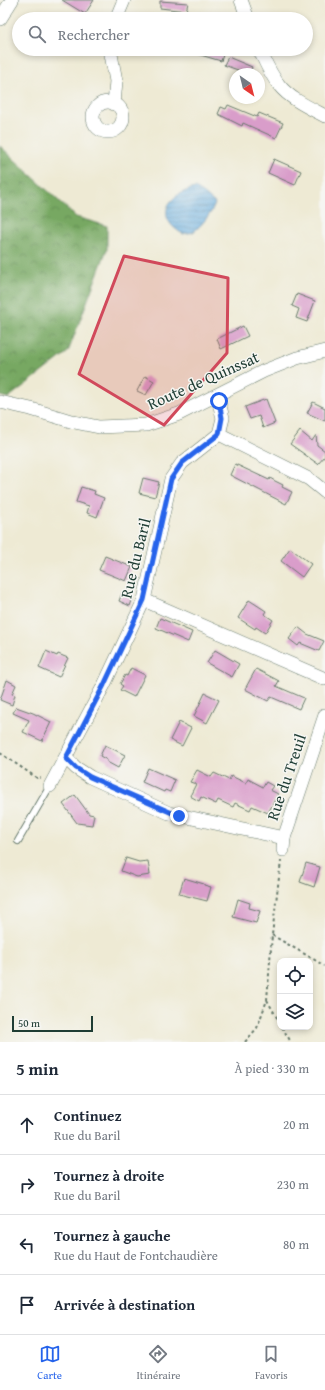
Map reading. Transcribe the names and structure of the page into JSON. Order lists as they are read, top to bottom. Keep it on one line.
{"streets":{"street":["Route de Quinssat","Rue du Baril","Rue du Treuil"]},"scale_bar":"50 m","north":"bottom right","page":{"search":"Rechercher","scale":"50 m","heading":["5 min","À pied · 330 m"],"list":[["Continuez","Rue du Baril","20 m"],["Tournez à droite","Rue du Baril","230 m"],["Tournez à gauche","Rue du Haut de Fontchaudière","80 m"],"Arrivée à destination"],"nav":["Carte","Itinéraire","Favoris"]}}
